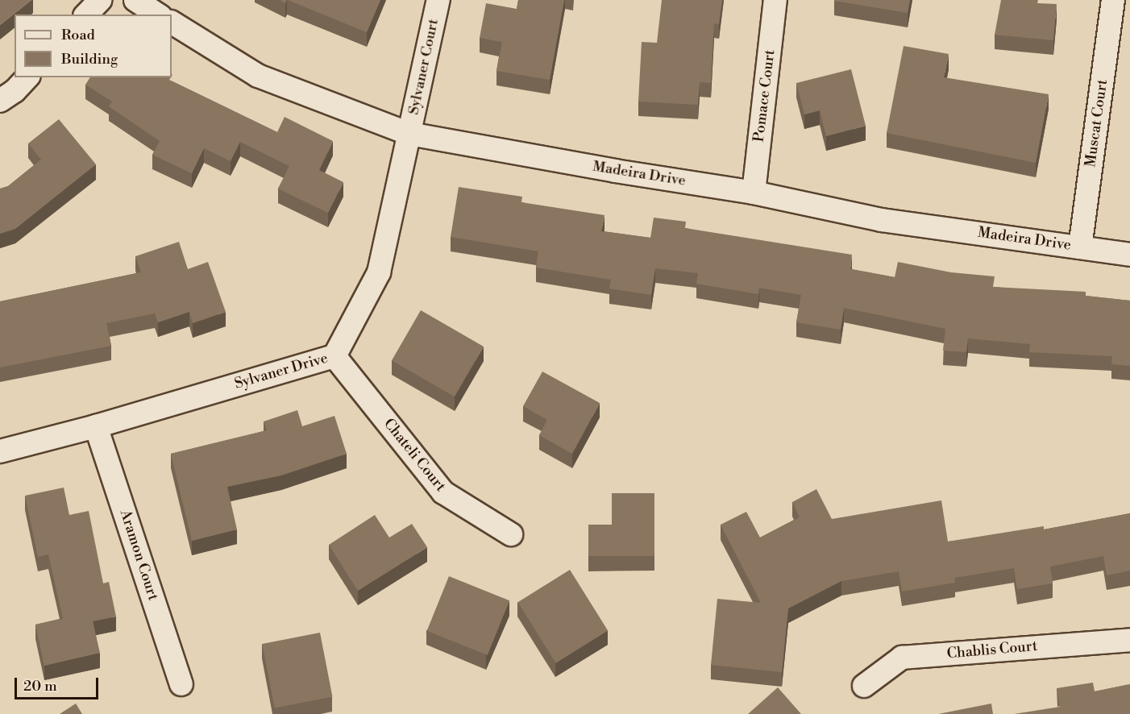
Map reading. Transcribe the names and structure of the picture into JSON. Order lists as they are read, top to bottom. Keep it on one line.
{"streets":{"street":["Sylvaner Court","Pomace Court","Muscat Court","Madeira Drive","Sylvaner Drive","Chateli Court","Aramon Court","Chablis Court"]},"crossings":[["Sylvaner Court","Madeira Drive"],["Sylvaner Court","Sylvaner Drive"],["Pomace Court","Madeira Drive"],["Muscat Court","Madeira Drive"],["Madeira Drive","Sylvaner Drive"],["Sylvaner Drive","Chateli Court"],["Sylvaner Drive","Aramon Court"]],"legend":["Road","Building"],"scale_bar":"20 m"}
